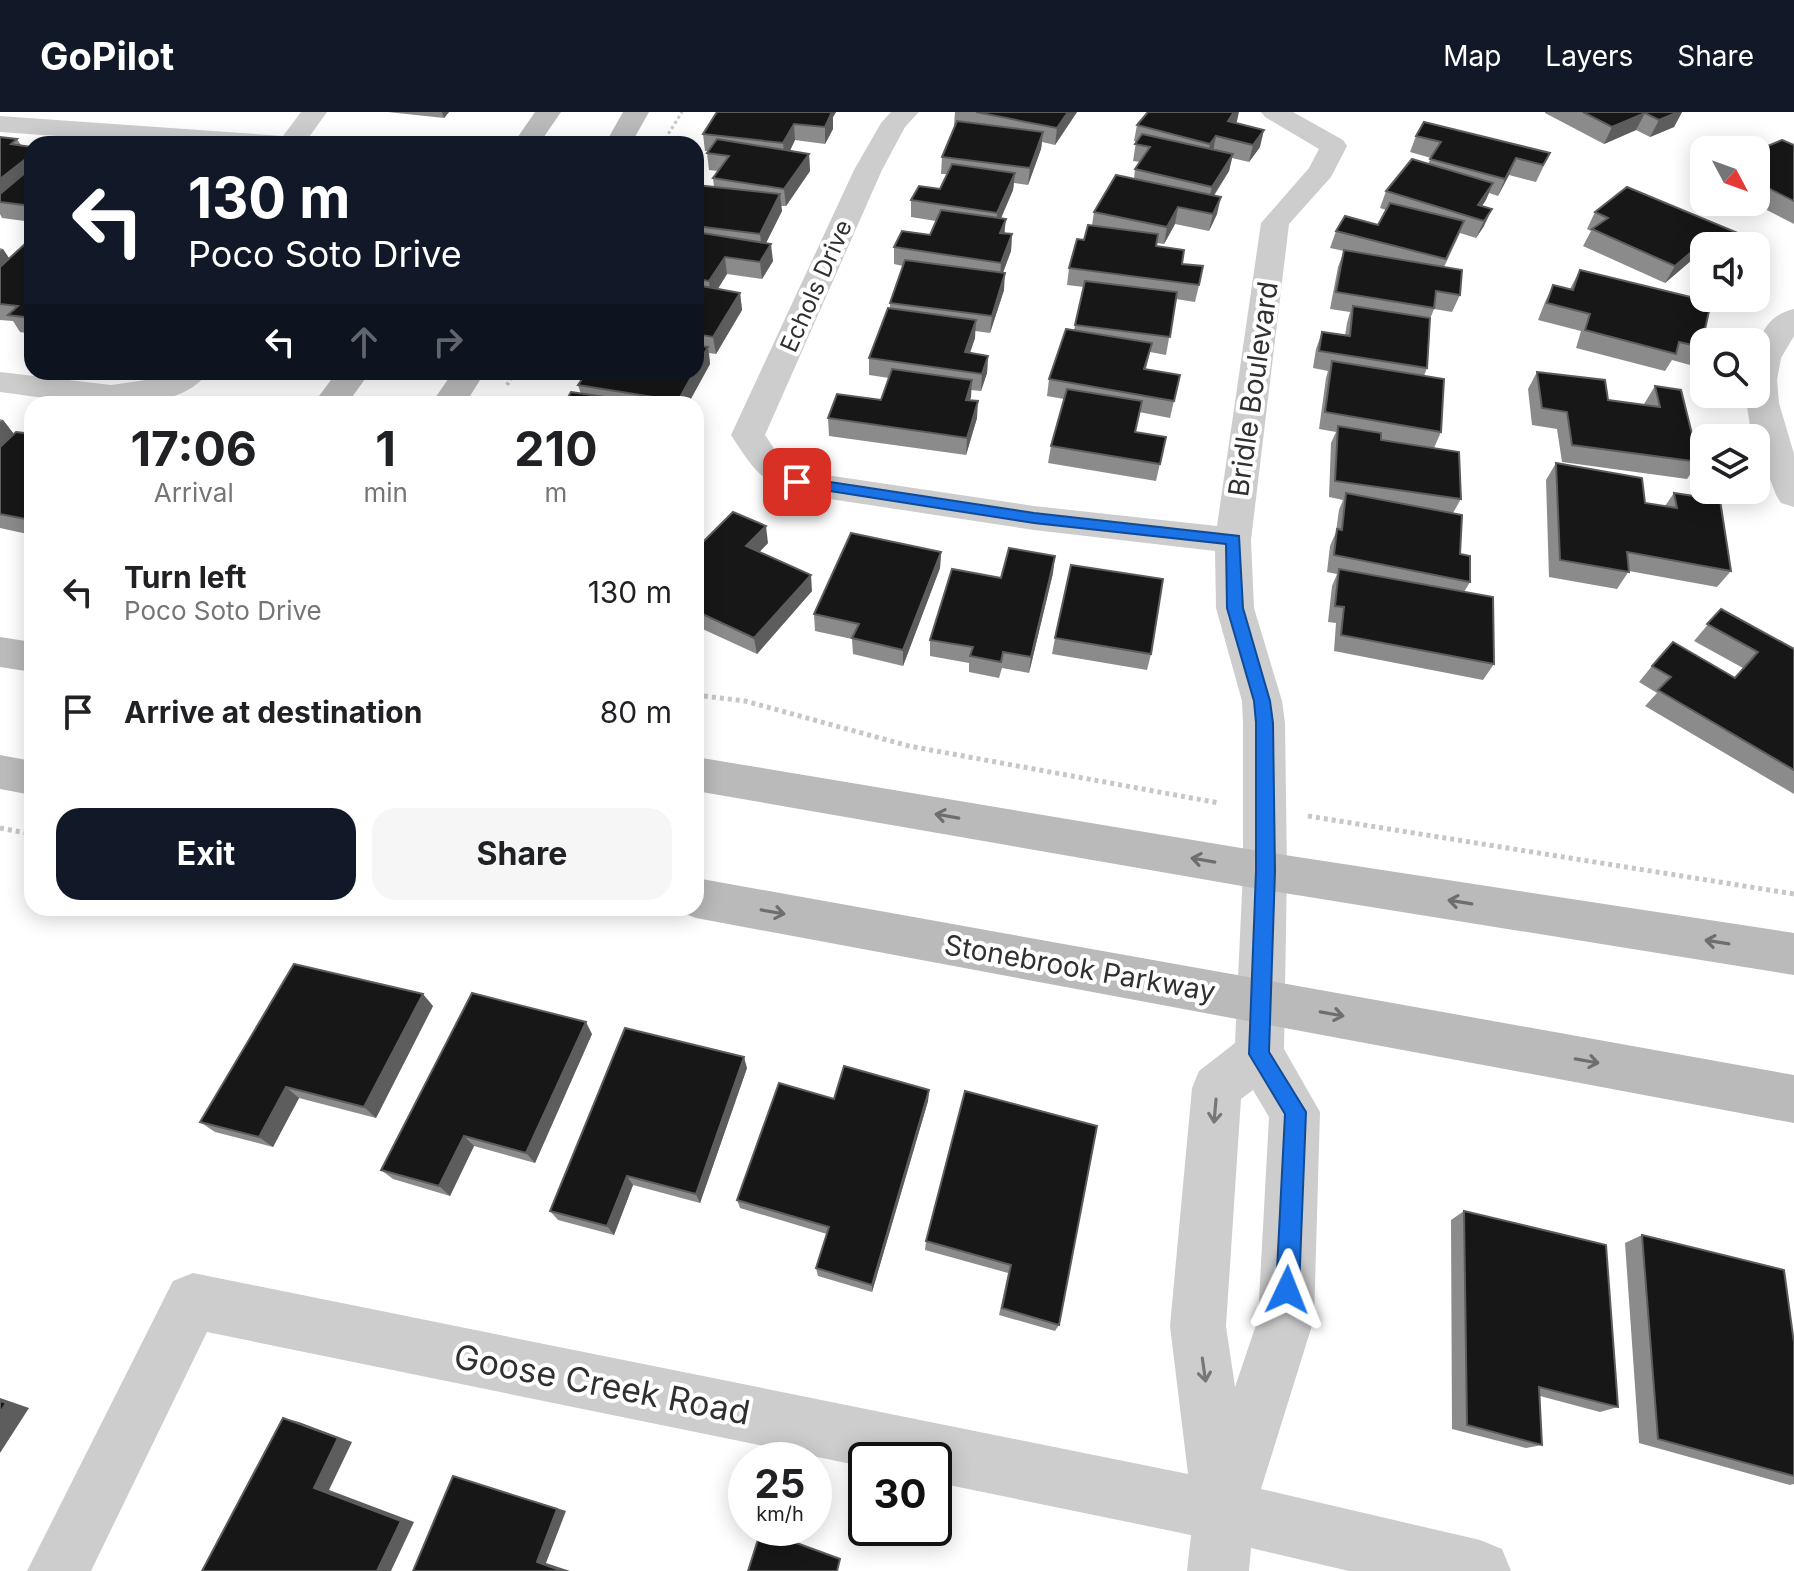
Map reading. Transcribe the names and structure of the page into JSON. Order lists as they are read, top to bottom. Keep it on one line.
{"streets":{"main road":["Stonebrook Parkway"],"street":["Echols Drive","Bridle Boulevard","Goose Creek Road"]},"crossings":[["Echols Drive","Bridle Boulevard"],["Bridle Boulevard","Stonebrook Parkway"]],"north":"bottom right","page":{"header":"GoPilot","nav":["Map","Layers","Share"],"turn":["130 m","Poco Soto Drive"],"eta":["17:06","Arrival","1","min","210","m"],"list":[{"name":"Turn left","note":"Poco Soto Drive","value":"130 m"},{"name":"Arrive at destination","value":"80 m"}],"buttons":["Exit","Share"],"speed":"25 km/h","limit":"30"}}
